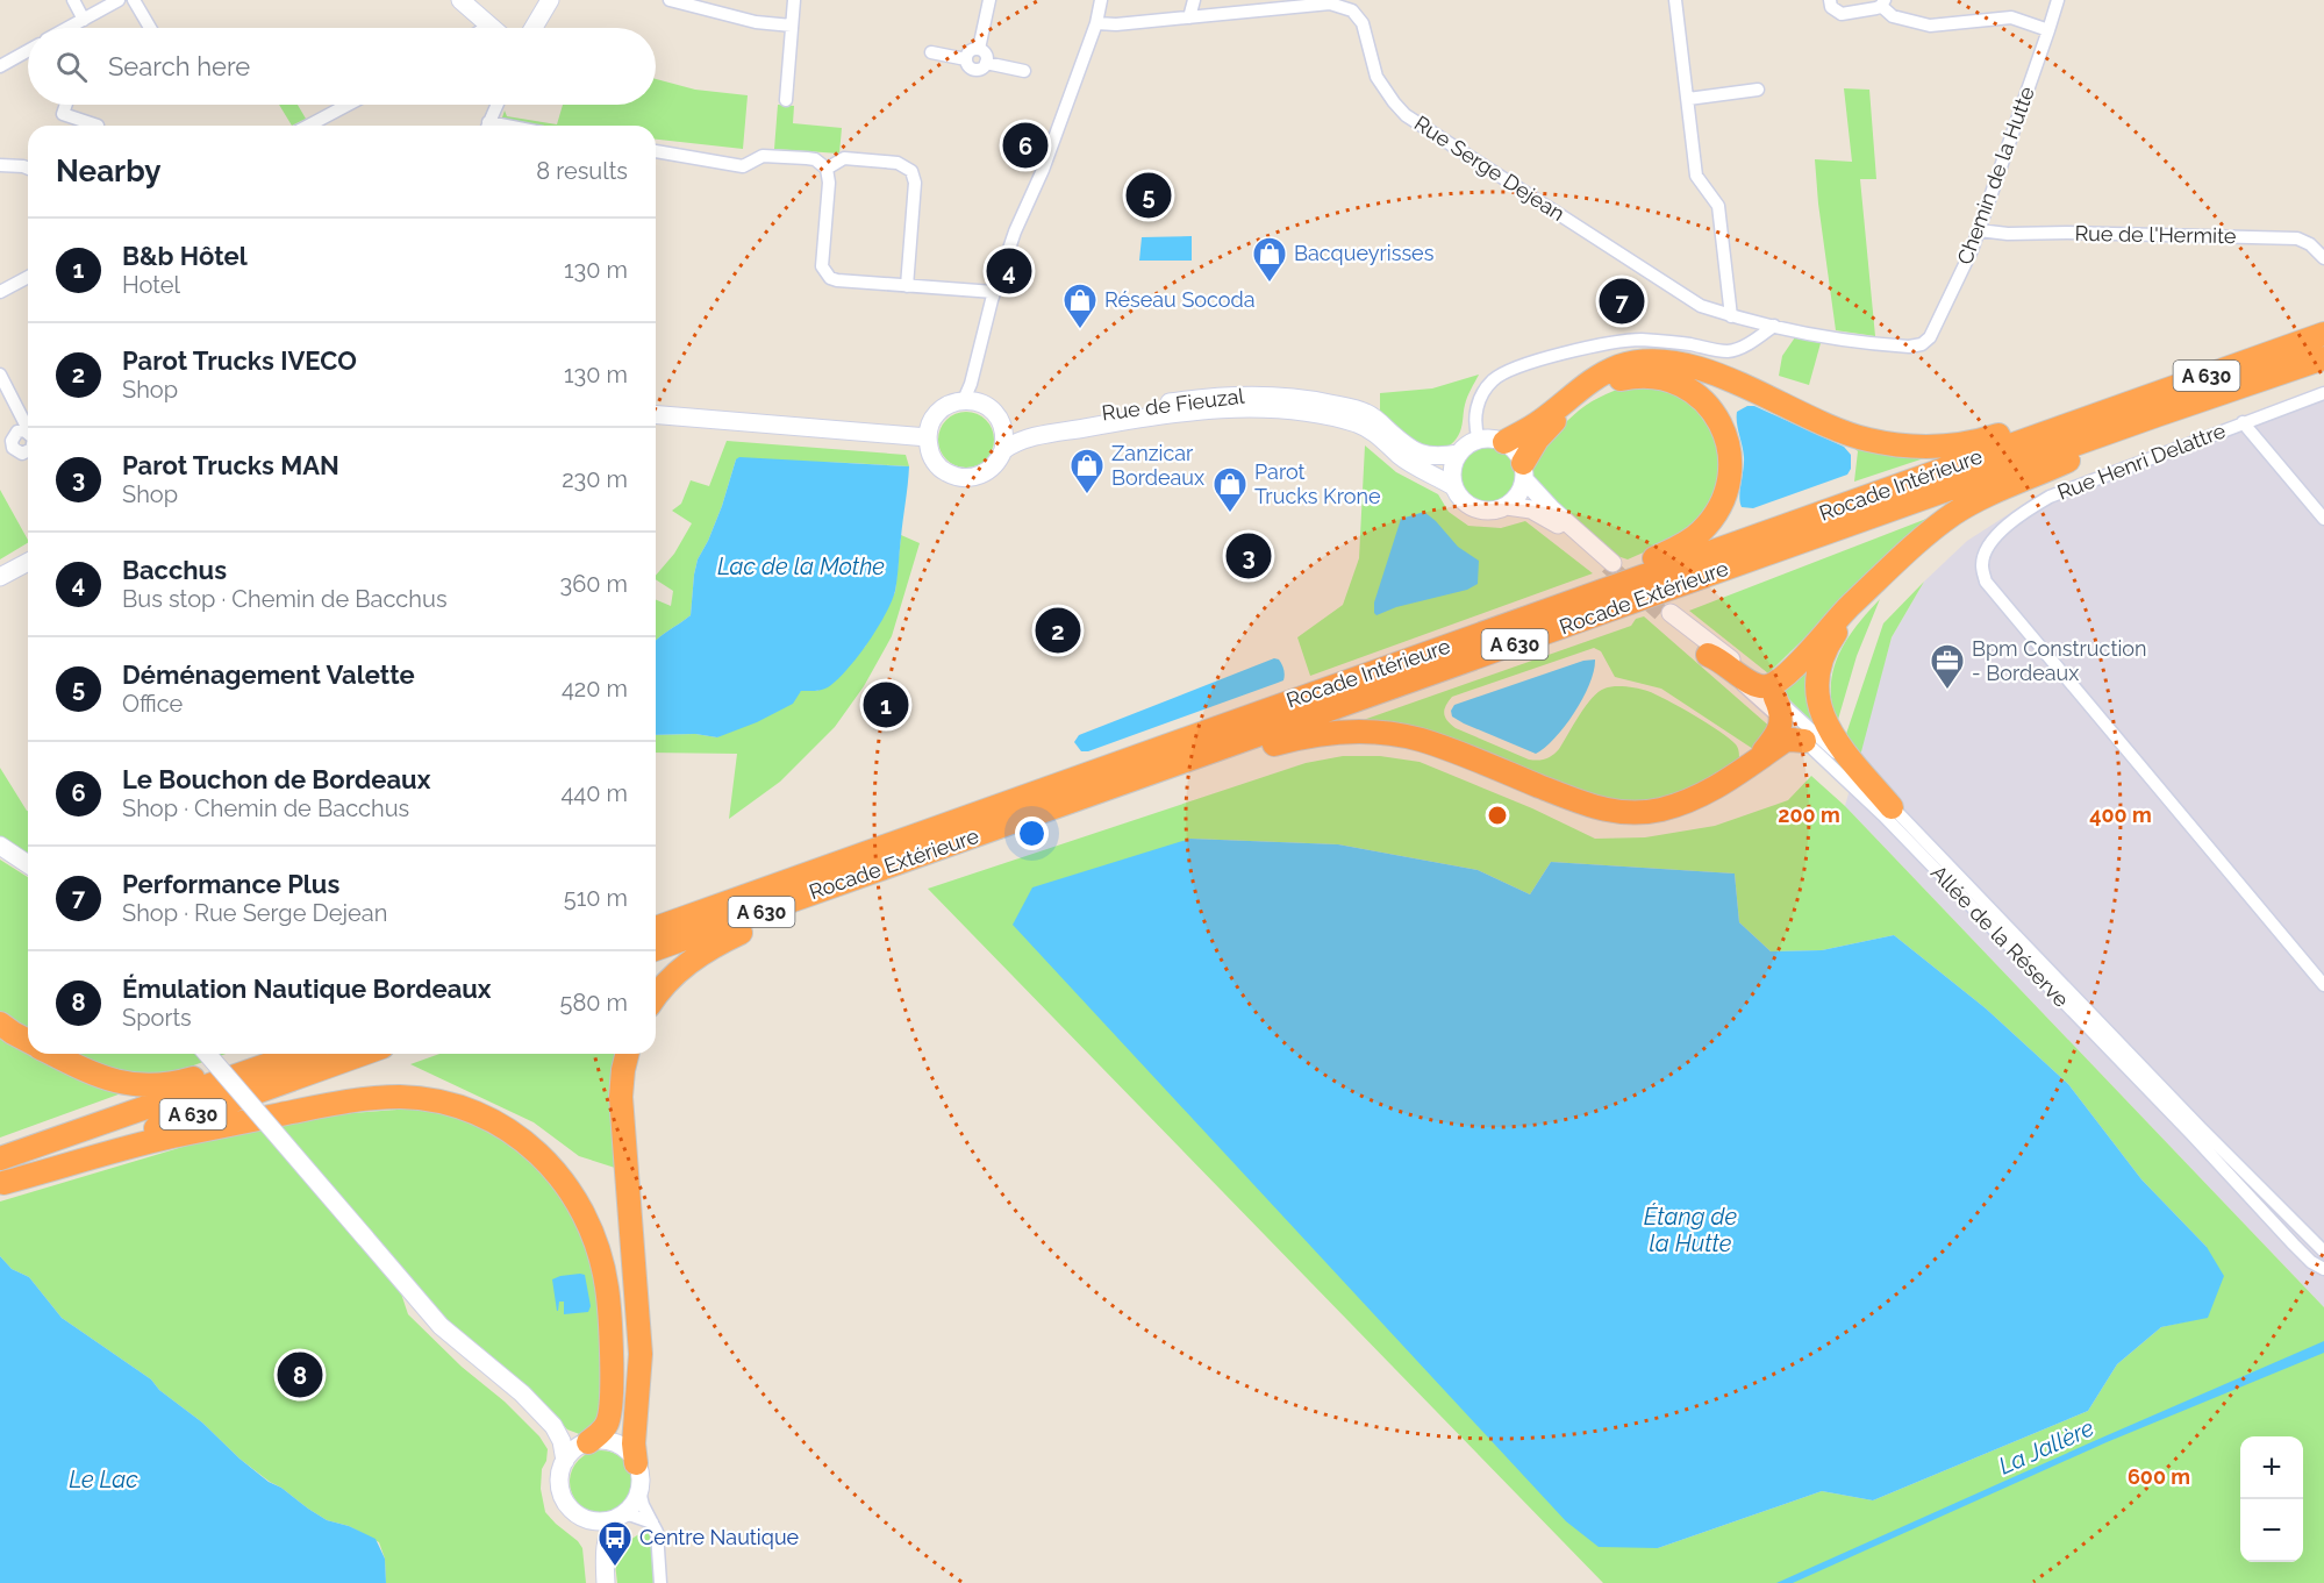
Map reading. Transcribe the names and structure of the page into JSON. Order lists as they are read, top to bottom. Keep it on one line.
{"streets":{"highway":["A 630","Rocade Intérieure","Rocade Extérieure"],"street":["Rue Serge Dejean","Chemin de la Hutte","Rue de l'Hermite","Rue de Fieuzal","Rue Henri Delattre","Allée de la Réserve"]},"crossings":[["Rue Serge Dejean","Chemin de la Hutte"],["Chemin de la Hutte","Rue de l'Hermite"]],"water":["Lac de la Mothe","Étang de la Hutte","La Jallère","Le Lac"],"places":{"shop":["Bacqueyrisses","Réseau Socoda","Zanzicar Bordeaux","Parot Trucks Krone"],"office":["Bpm Construction - Bordeaux"],"bus stop":["Centre Nautique"]},"page":{"search":"Search here","pins":["6","5","4","7","3","2","1","8"],"heading":["Nearby","8 results"],"list":[{"mark":"1","name":"B&b Hôtel","note":"Hotel","value":"130 m"},{"mark":"2","name":"Parot Trucks IVECO","note":"Shop","value":"130 m"},{"mark":"3","name":"Parot Trucks MAN","note":"Shop","value":"230 m"},{"mark":"4","name":"Bacchus","note":"Bus stop · Chemin de Bacchus","value":"360 m"},{"mark":"5","name":"Déménagement Valette","note":"Office","value":"420 m"},{"mark":"6","name":"Le Bouchon de Bordeaux","note":"Shop · Chemin de Bacchus","value":"440 m"},{"mark":"7","name":"Performance Plus","note":"Shop · Rue Serge Dejean","value":"510 m"},{"mark":"8","name":"Émulation Nautique Bordeaux","note":"Sports","value":"580 m"}],"map_buttons":["+","−"]},"rings":["200 m","400 m","600 m"]}
